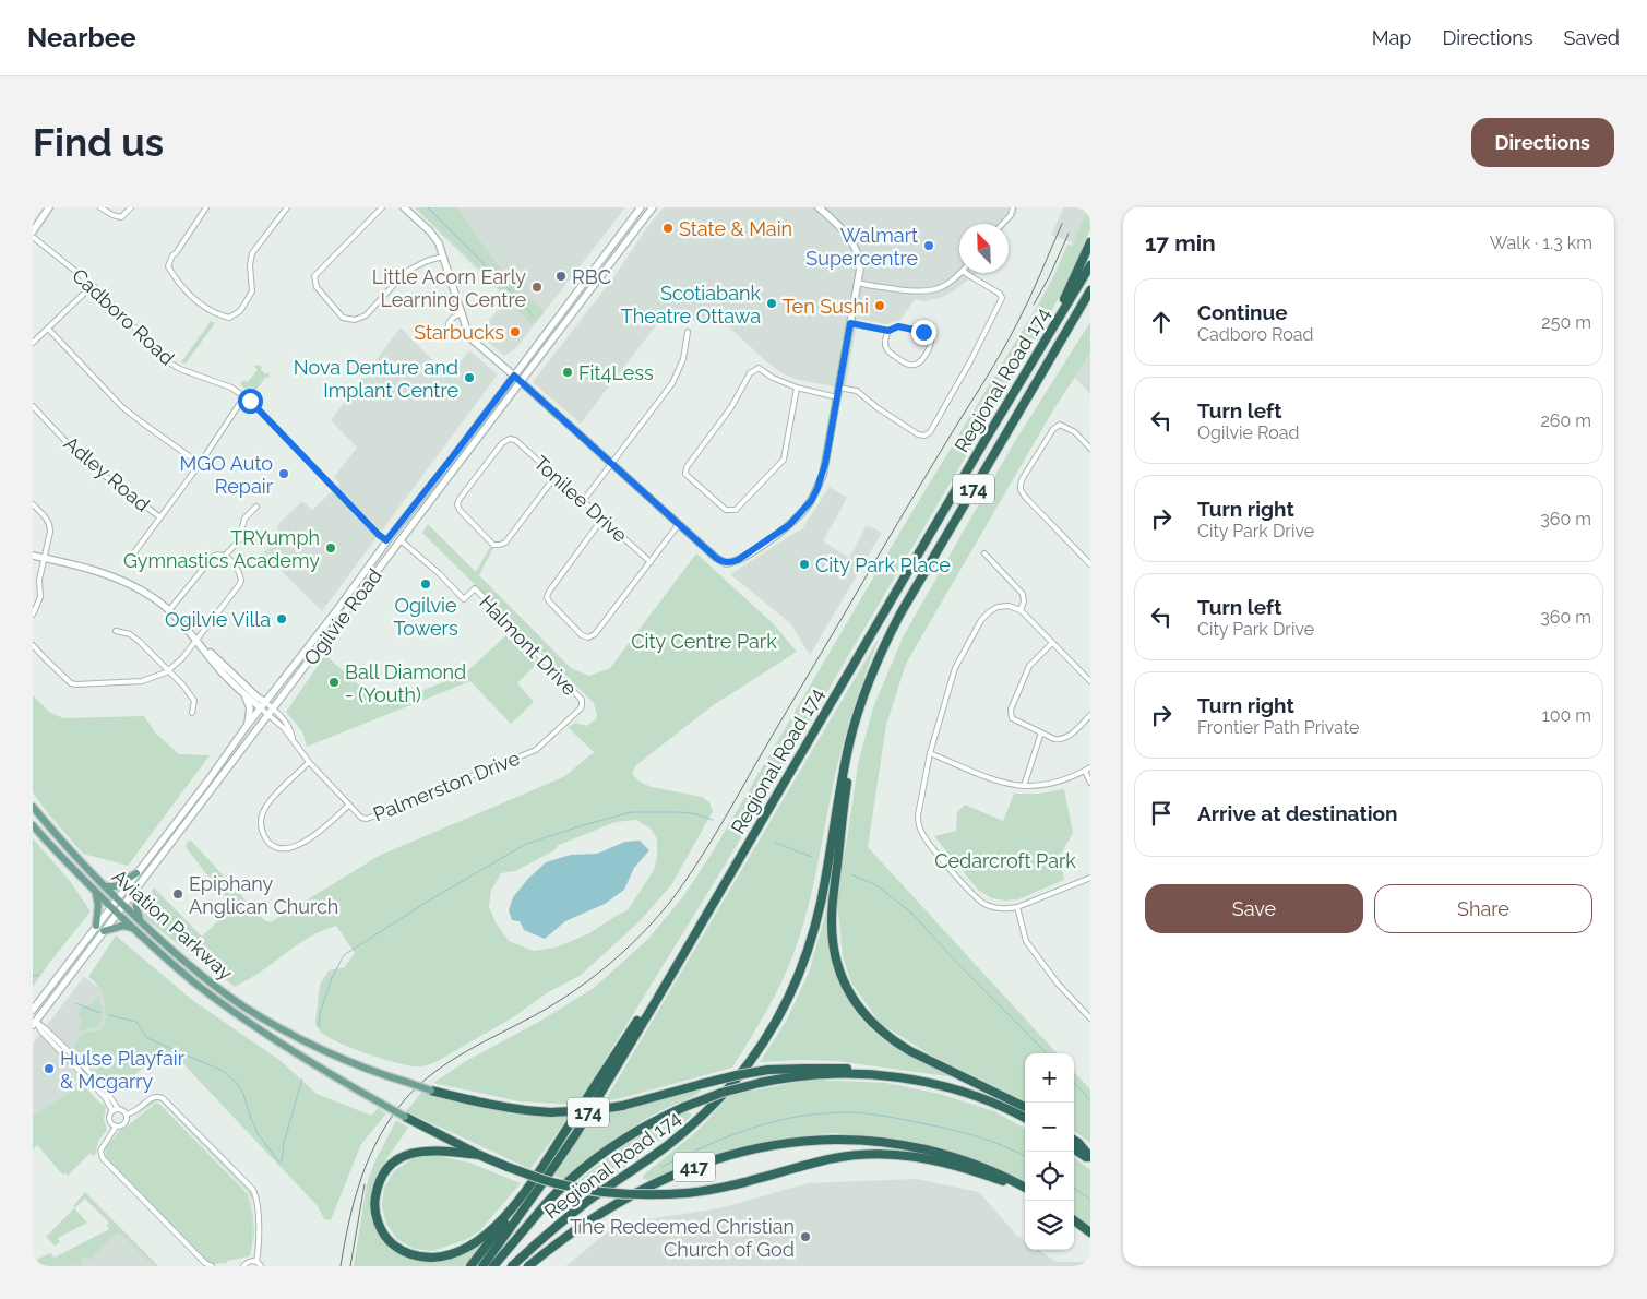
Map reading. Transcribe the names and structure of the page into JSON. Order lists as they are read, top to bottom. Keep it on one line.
{"streets":{"highway":["Regional Road 174","174","417"],"main road":["Ogilvie Road","Aviation Parkway"],"street":["Cadboro Road","Adley Road","Tonilee Drive","Halmont Drive","Palmerston Drive"]},"crossings":[["Cadboro Road","Ogilvie Road"],["Ogilvie Road","Halmont Drive"],["Ogilvie Road","Palmerston Drive"],["Ogilvie Road","Aviation Parkway"],["Halmont Drive","Palmerston Drive"]],"parks":["City Centre Park","Cedarcroft Park"],"places":["State & Main","Walmart Supercentre","RBC","Little Acorn Early Learning Centre","Scotiabank Theatre Ottawa","Ten Sushi","Starbucks","Fit4Less","Nova Denture and Implant Centre","MGO Auto Repair","TRYumph Gymnastics Academy","City Park Place","Ogilvie Towers","Ogilvie Villa","Ball Diamond - (Youth)","Epiphany Anglican Church","Hulse Playfair & Mcgarry","The Redeemed Christian Church of God"],"north":"top left","page":{"header":"Nearbee","nav":["Map","Directions","Saved"],"buttons":["Directions",["Save","Share"]],"title":"Find us","heading":["17 min","Walk · 1.3 km"],"list":[["Continue","Cadboro Road","250 m"],["Turn left","Ogilvie Road","260 m"],["Turn right","City Park Drive","360 m"],["Turn left","City Park Drive","360 m"],["Turn right","Frontier Path Private","100 m"],"Arrive at destination"],"map_buttons":["+","−"]}}
